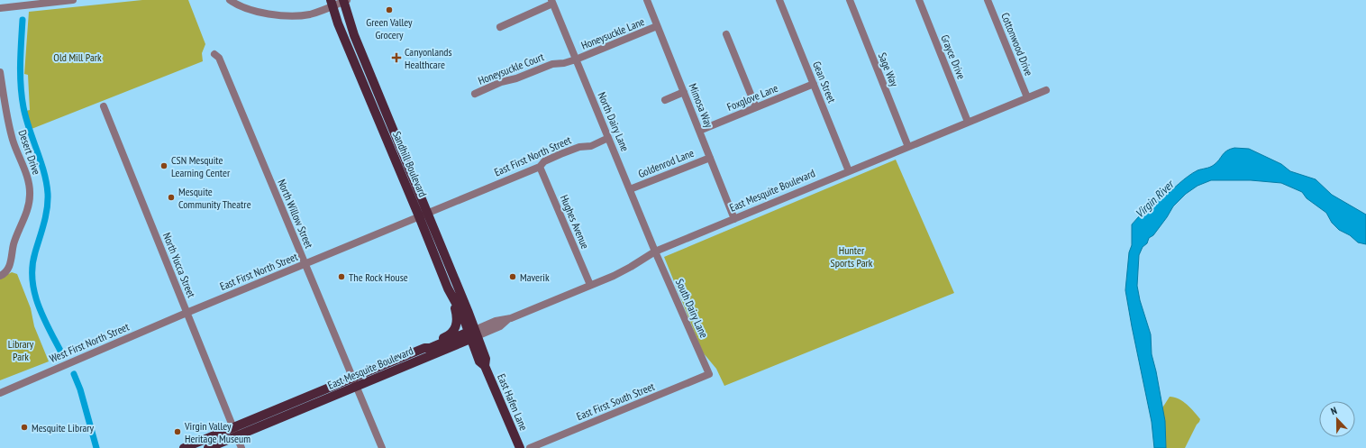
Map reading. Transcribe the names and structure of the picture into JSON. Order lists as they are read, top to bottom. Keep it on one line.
{"streets":{"main road":["Sandhill Boulevard","East Mesquite Boulevard","East Hafen Lane"],"street":["Honeysuckle Lane","Cottonwood Drive","Grayce Drive","Honeysuckle Court","Sage Way","Gean Street","Foxglove Lane","Mimosa Way","North Dairy Lane","Desert Drive","East First North Street","Goldenrod Lane","North Willow Street","Hughes Avenue","North Yucca Street","South Dairy Lane","West First North Street","East First South Street"]},"crossings":[["Honeysuckle Lane","Honeysuckle Court"],["Honeysuckle Lane","Mimosa Way"],["Honeysuckle Lane","North Dairy Lane"],["Cottonwood Drive","East Mesquite Boulevard"],["Grayce Drive","East Mesquite Boulevard"],["Honeysuckle Court","North Dairy Lane"],["Sage Way","East Mesquite Boulevard"],["Gean Street","Foxglove Lane"],["Gean Street","East Mesquite Boulevard"],["Foxglove Lane","Mimosa Way"],["Mimosa Way","Goldenrod Lane"],["Mimosa Way","East Mesquite Boulevard"],["North Dairy Lane","East First North Street"],["North Dairy Lane","Goldenrod Lane"],["North Dairy Lane","East Mesquite Boulevard"],["North Dairy Lane","South Dairy Lane"],["East First North Street","Sandhill Boulevard"],["East First North Street","North Willow Street"],["East First North Street","Hughes Avenue"],["East First North Street","North Yucca Street"],["East First North Street","West First North Street"],["Sandhill Boulevard","East Mesquite Boulevard"],["Sandhill Boulevard","East Hafen Lane"],["East Mesquite Boulevard","North Willow Street"],["East Mesquite Boulevard","Hughes Avenue"],["East Mesquite Boulevard","North Yucca Street"],["East Mesquite Boulevard","South Dairy Lane"],["East Mesquite Boulevard","East Hafen Lane"],["North Yucca Street","West First North Street"],["South Dairy Lane","East First South Street"]],"water":["Virgin River"],"parks":["Old Mill Park","Hunter Sports Park","Library Park"],"places":{"other":["Green Valley Grocery","CSN Mesquite Learning Center","Mesquite Community Theatre","The Rock House","Maverik","Mesquite Library","Virgin Valley Heritage Museum"],"health":["Canyonlands Healthcare"]},"north":"top"}
